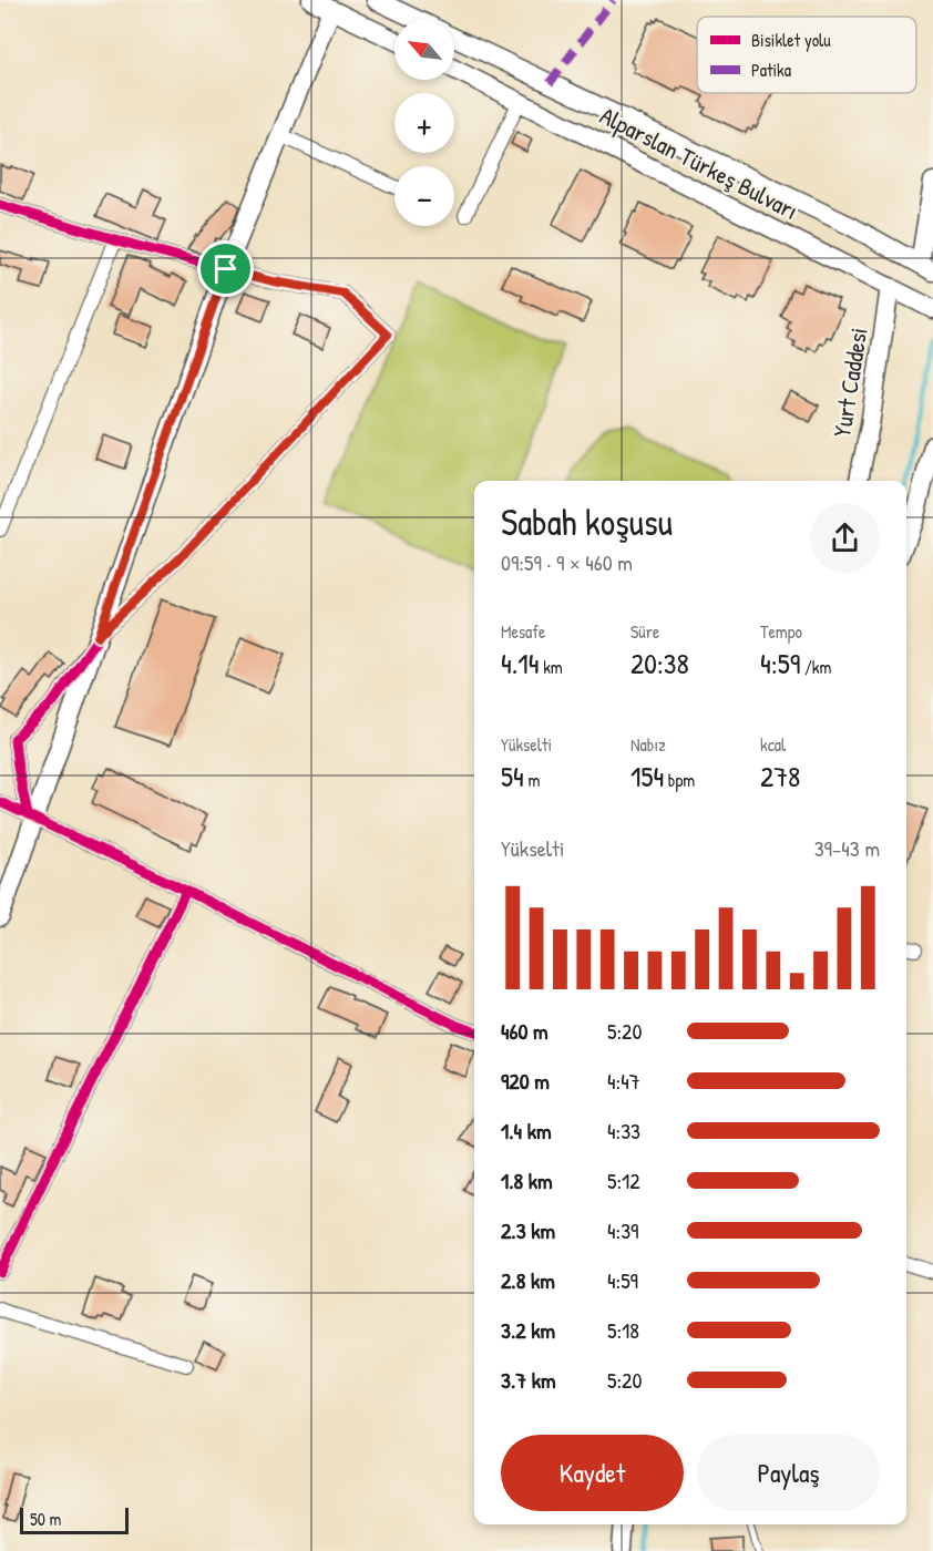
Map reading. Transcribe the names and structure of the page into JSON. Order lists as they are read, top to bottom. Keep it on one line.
{"streets":{"street":["Alparslan Türkeş Bulvarı","Yurt Caddesi"]},"crossings":[["Alparslan Türkeş Bulvarı","Yurt Caddesi"]],"legend":["Bisiklet yolu","Patika"],"scale_bar":"50 m","north":"top left","page":{"map_buttons":["+","−"],"heading":["Sabah koşusu","09:59 · 9 × 460 m"],"stats":[["Mesafe","4.14 km"],["Süre","20:38"],["Tempo","4:59 /km"],["Yükselti","54 m"],["Nabız","154 bpm"],["kcal","278"]],"chart":["Yükselti","39–43 m"],"list":[{"name":"460 m","note":"5:20"},{"name":"920 m","note":"4:47"},{"name":"1.4 km","note":"4:33"},{"name":"1.8 km","note":"5:12"},{"name":"2.3 km","note":"4:39"},{"name":"2.8 km","note":"4:59"},{"name":"3.2 km","note":"5:18"},{"name":"3.7 km","note":"5:20"}],"buttons":["Kaydet","Paylaş"],"scale":"50 m"}}
